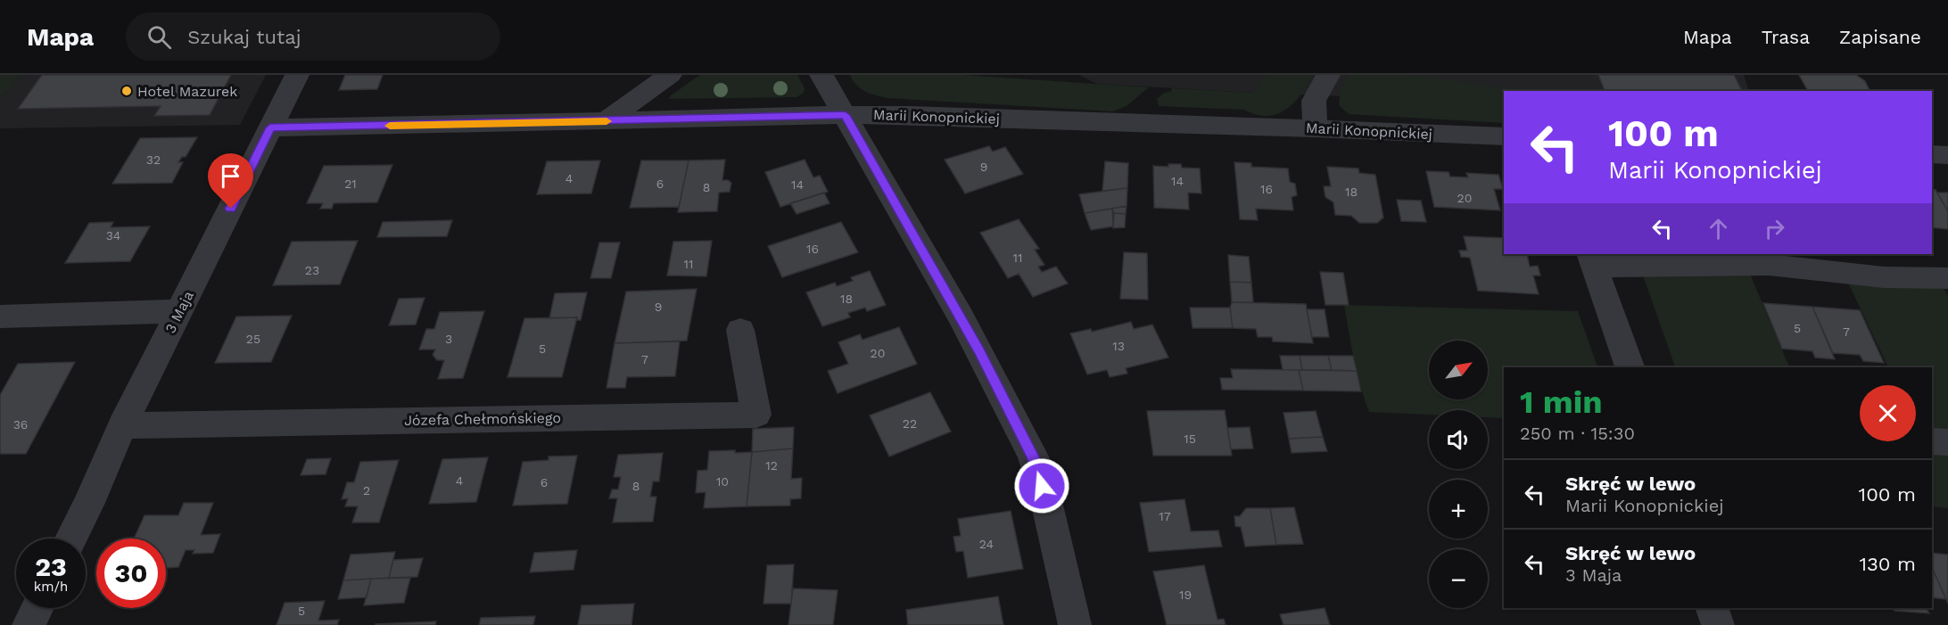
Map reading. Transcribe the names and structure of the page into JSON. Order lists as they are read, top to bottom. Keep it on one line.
{"streets":{"street":["Marii Konopnickiej","3 Maja","Józefa Chełmońskiego"]},"crossings":[["Marii Konopnickiej","3 Maja"],["3 Maja","Józefa Chełmońskiego"]],"places":["Hotel Mazurek"],"house_numbers":["32","9","4","14","21","6","14","8","16","18","20","34","16","11","11","23","18","9","5","7","25","3","13","5","20","7","22","36","15","12","4","10","6","8","2","17","24","19","5"],"north":"top right","page":{"header":"Mapa","search":"Szukaj tutaj","nav":["Mapa","Trasa","Zapisane"],"turn":["100 m","Marii Konopnickiej"],"map_buttons":["+","−"],"heading":["1 min","250 m · 15:30"],"list":[{"name":"Skręć w lewo","note":"Marii Konopnickiej","value":"100 m"},{"name":"Skręć w lewo","note":"3 Maja","value":"130 m"}],"speed":"23 km/h","limit":"30"}}
